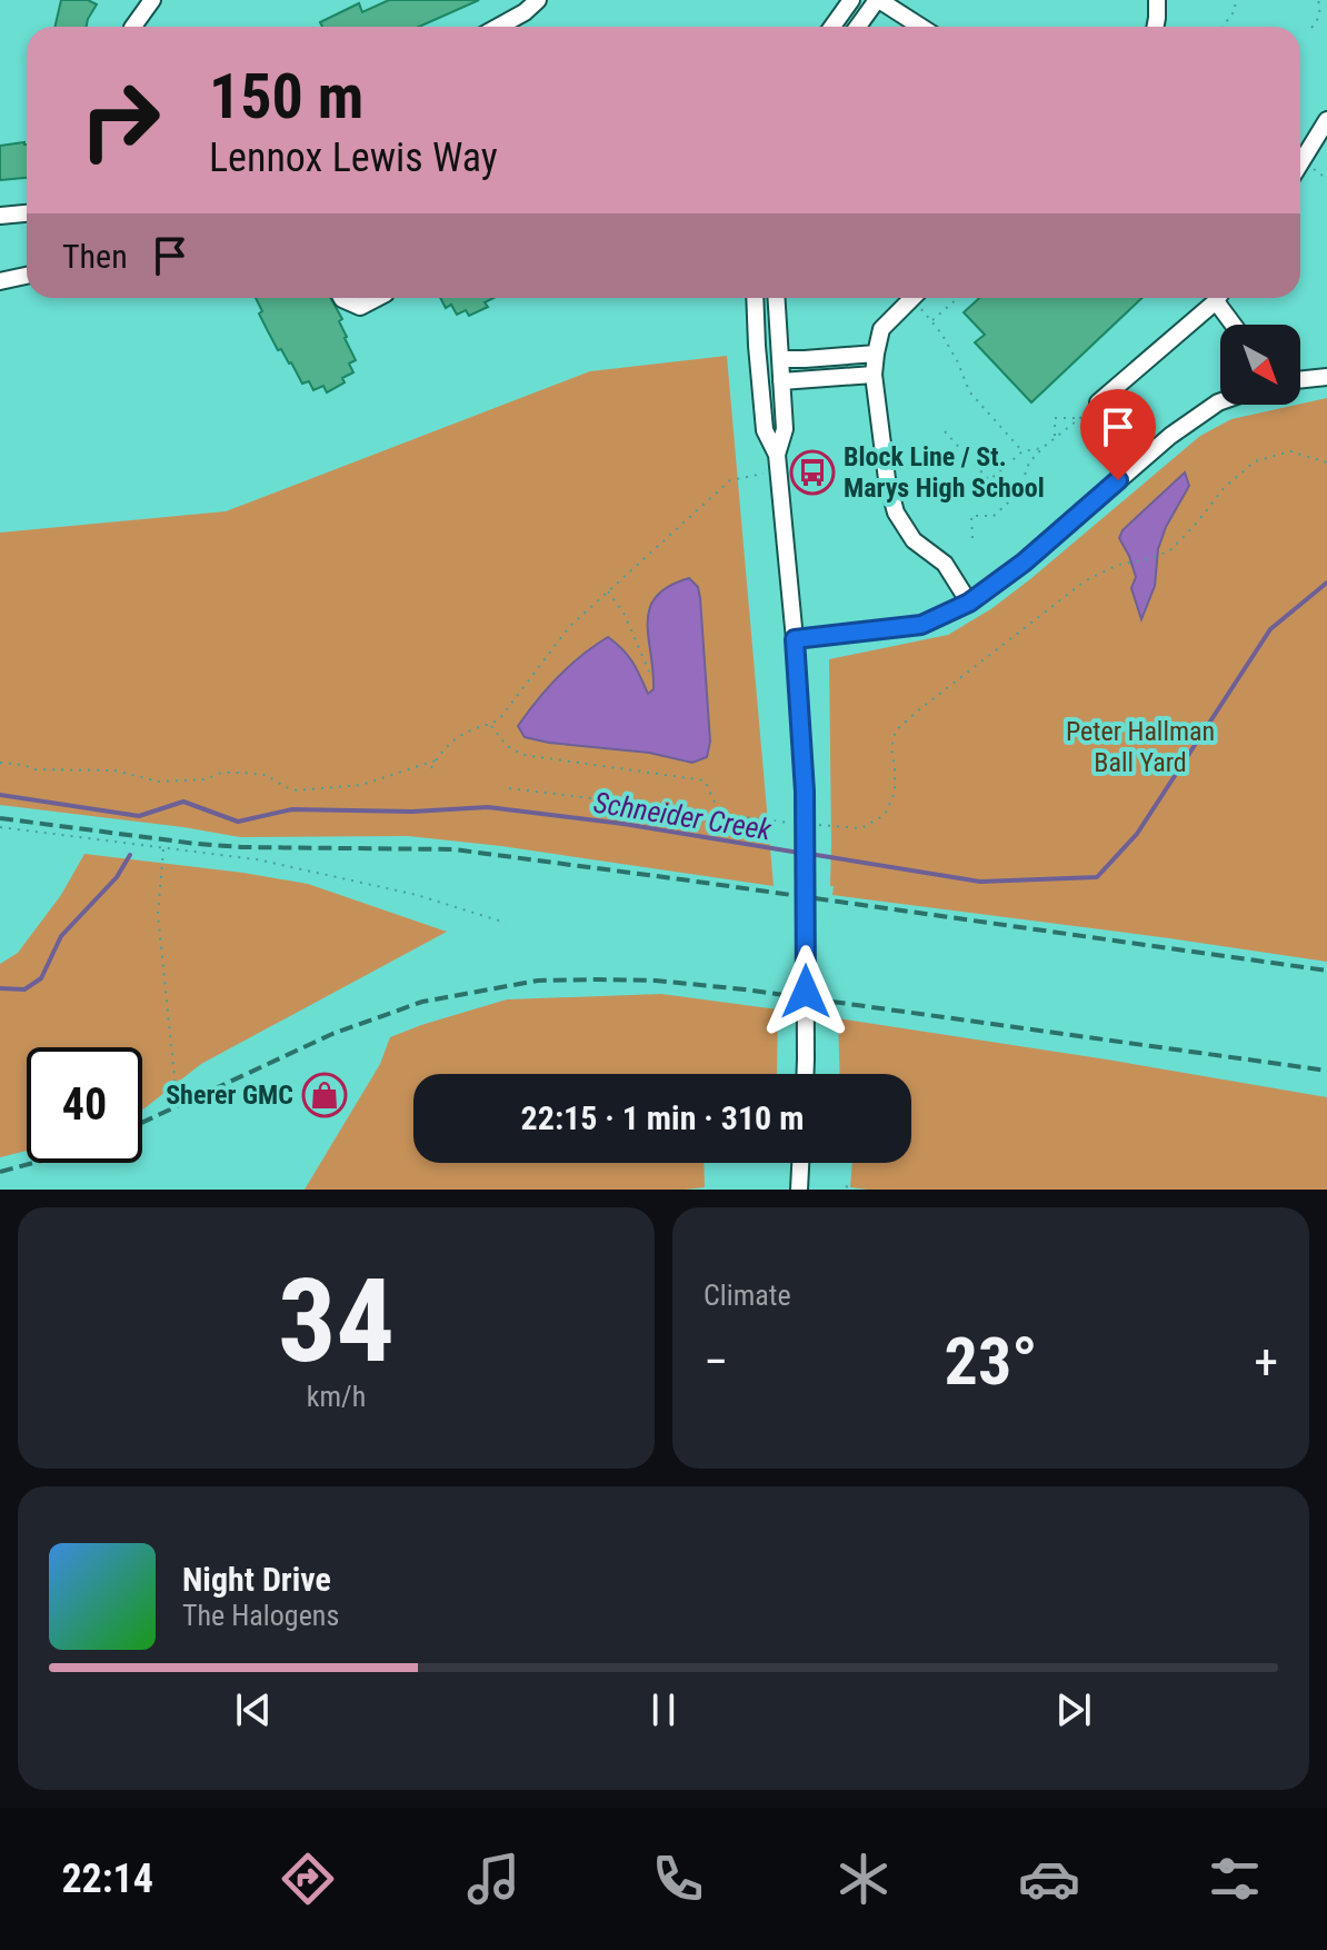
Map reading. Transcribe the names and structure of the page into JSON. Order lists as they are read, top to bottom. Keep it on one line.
{"water":["Schneider Creek"],"parks":["Peter Hallman Ball Yard"],"places":{"bus stop":["Block Line / St. Marys High School"],"shop":["Sherer GMC"]},"north":"bottom right","page":{"turn":["150 m","Lennox Lewis Way"],"then":"Then","limit":"40","trip":"22:15 · 1 min · 310 m","tile":[["34","km/h"],"Climate"],"heat":["−","23°","+"],"song":["Night Drive","The Halogens"],"tabs":"22:14"}}
